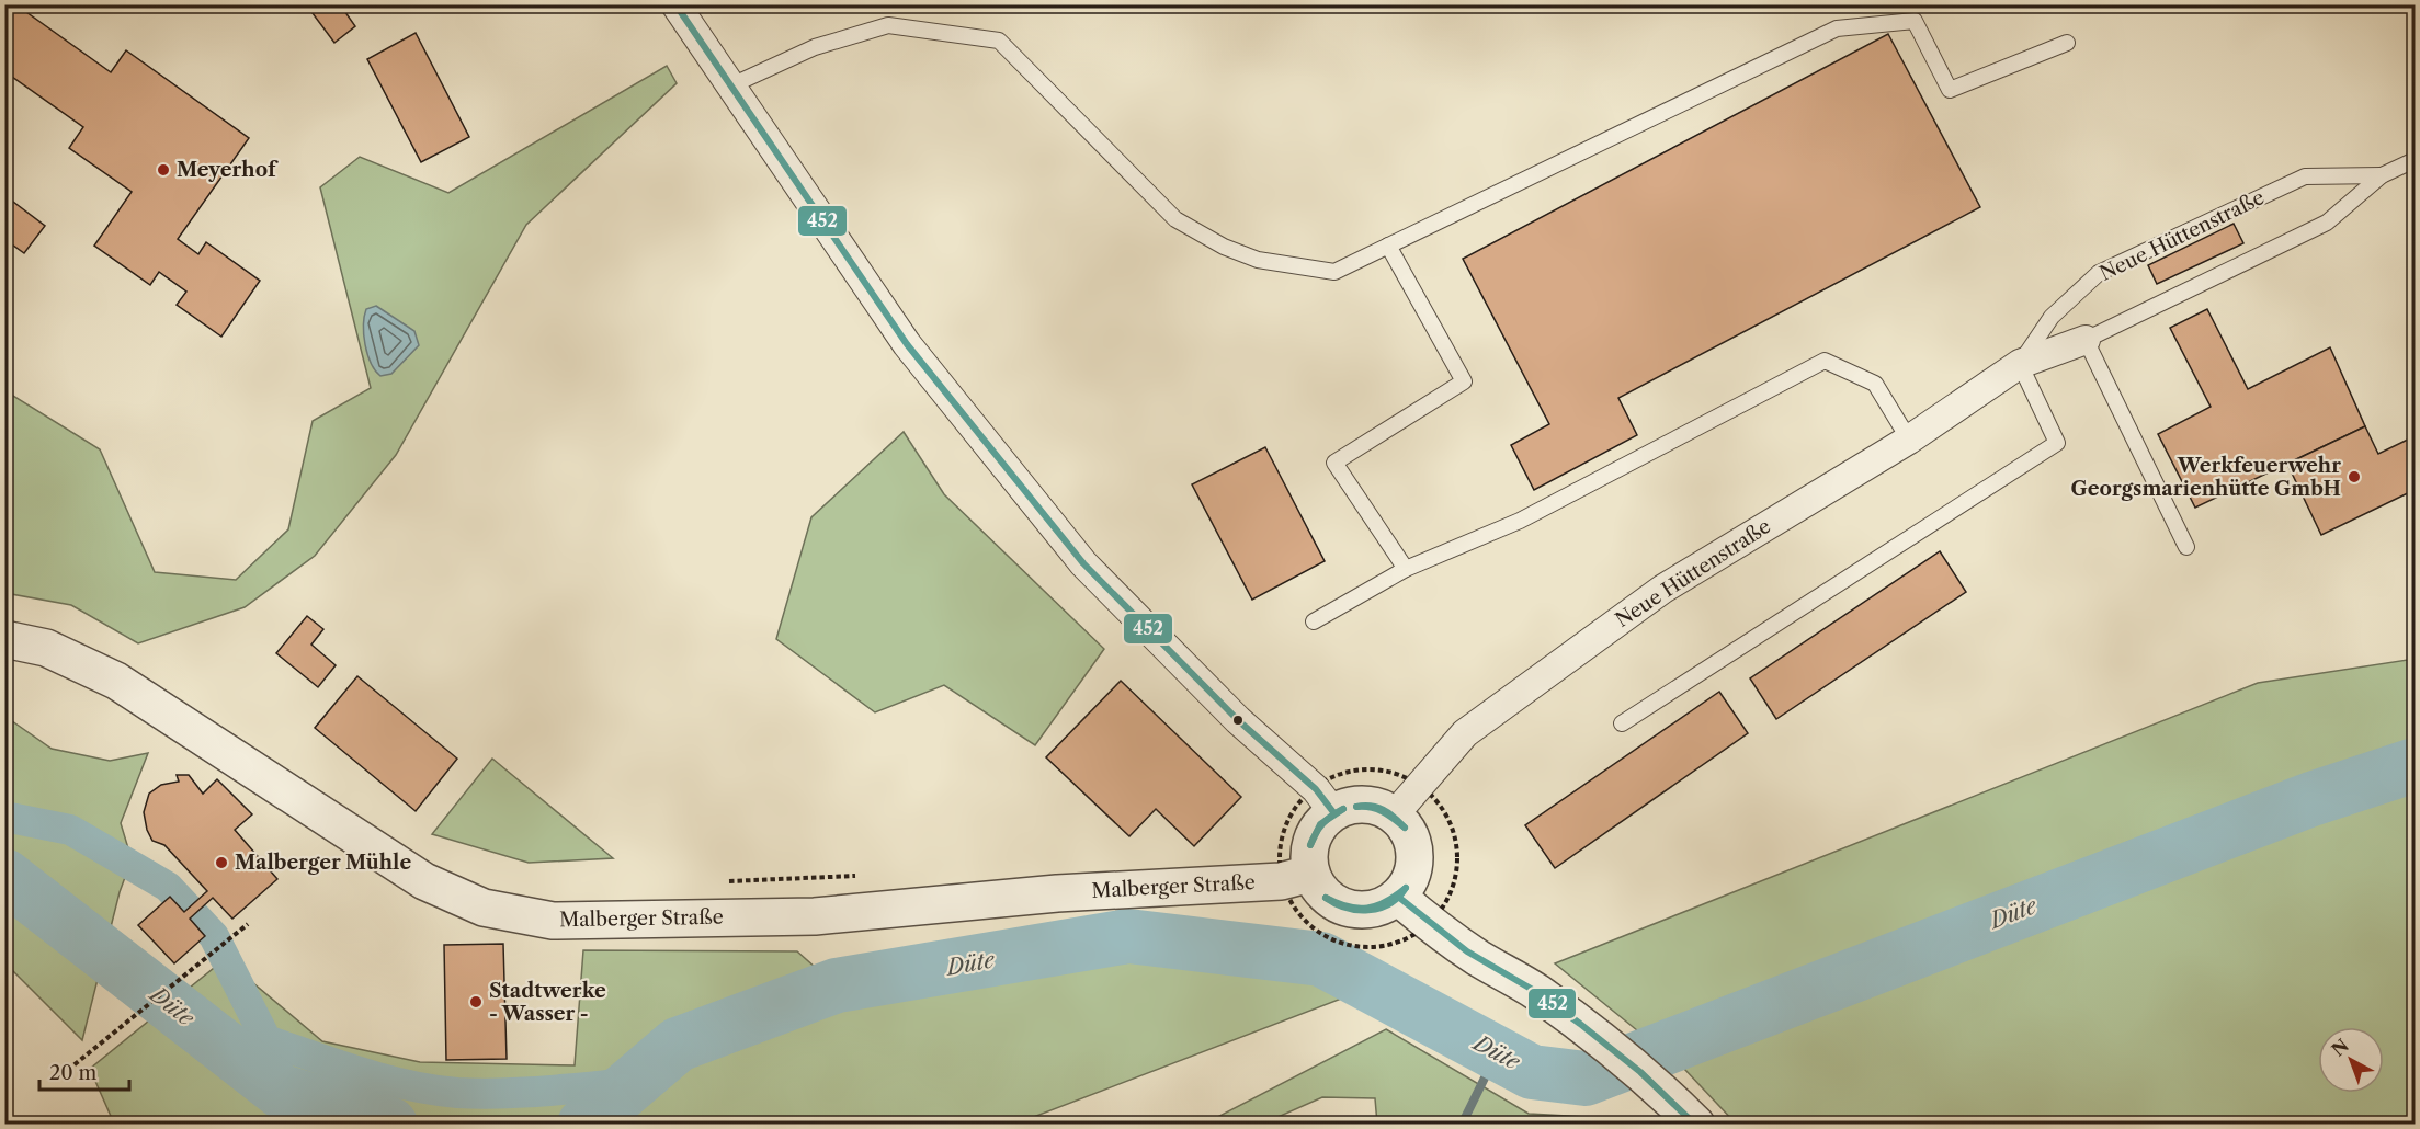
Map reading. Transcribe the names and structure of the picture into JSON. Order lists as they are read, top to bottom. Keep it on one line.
{"streets":{"street":["Neue Hüttenstraße","Malberger Straße"]},"crossings":[["Neue Hüttenstraße","Malberger Straße"]],"water":["Düte"],"places":["Meyerhof","Werkfeuerwehr Georgsmarienhütte GmbH","Malberger Mühle","Stadtwerke - Wasser -"],"lines":["transit line 452"],"scale_bar":"20 m","north":"top left"}
